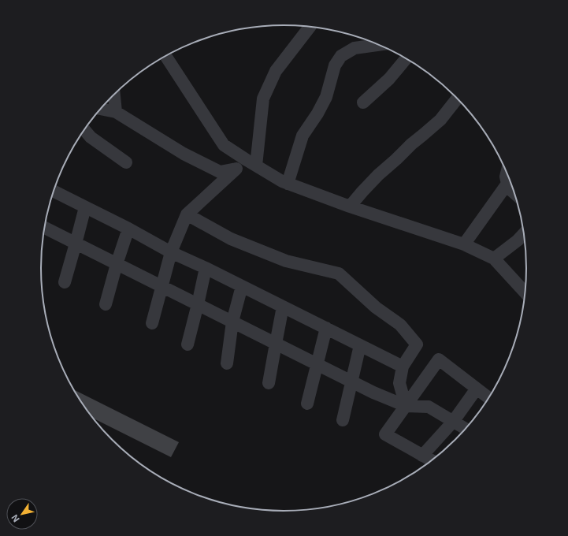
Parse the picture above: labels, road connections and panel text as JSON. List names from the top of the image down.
{
  "north": "bottom left"
}
